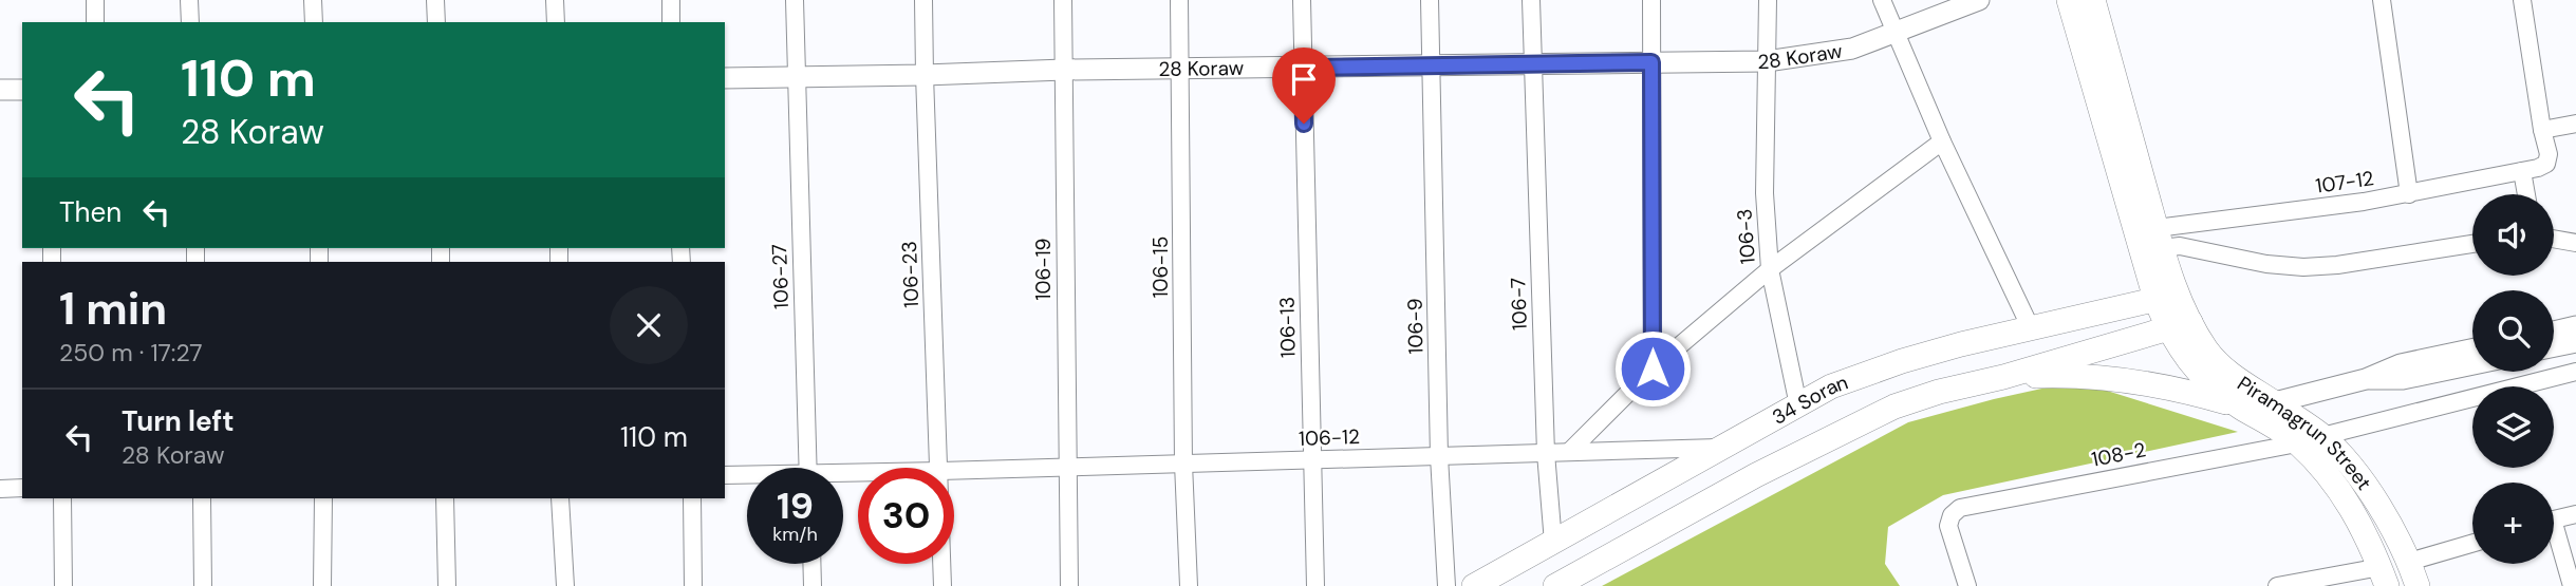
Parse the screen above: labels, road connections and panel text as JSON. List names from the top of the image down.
{
  "streets": {
    "main road": ["34 Soran", "Piramagrun Street"],
    "street": [
      "28 Koraw",
      "107-12",
      "106-3",
      "106-15",
      "106-19",
      "106-23",
      "106-27",
      "106-7",
      "106-9",
      "106-13",
      "106-12",
      "108-2"
    ]
  },
  "crossings": [
    ["28 Koraw", "106-3"],
    ["28 Koraw", "106-15"],
    ["28 Koraw", "106-19"],
    ["28 Koraw", "106-23"],
    ["28 Koraw", "106-27"],
    ["28 Koraw", "106-7"],
    ["28 Koraw", "106-9"],
    ["28 Koraw", "106-13"],
    ["106-3", "34 Soran"],
    ["106-15", "106-12"],
    ["106-19", "106-12"],
    ["106-7", "34 Soran"],
    ["106-7", "106-12"],
    ["106-9", "106-12"],
    ["106-13", "106-12"],
    ["34 Soran", "Piramagrun Street"],
    ["34 Soran", "106-12"],
    ["Piramagrun Street", "108-2"]
  ],
  "page": {
    "turn": ["110 m", "28 Koraw"],
    "then": "Then",
    "map_buttons": "+",
    "heading": ["1 min", "250 m · 17:27"],
    "list": [
      {
        "name": "Turn left",
        "note": "28 Koraw",
        "value": "110 m"
      }
    ],
    "speed": "19 km/h",
    "limit": "30"
  }
}
